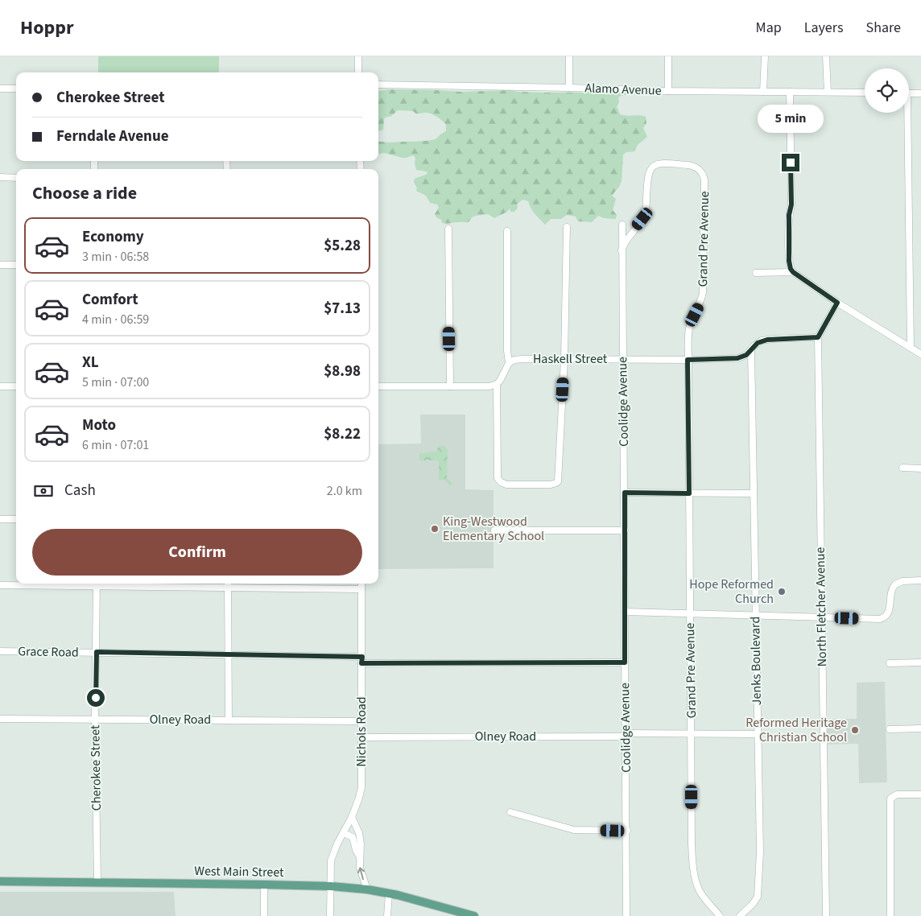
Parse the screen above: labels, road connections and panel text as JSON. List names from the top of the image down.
{
  "streets": {
    "main road": ["West Main Street"],
    "street": [
      "Alamo Avenue",
      "Grand Pre Avenue",
      "Haskell Street",
      "Coolidge Avenue",
      "North Fletcher Avenue",
      "Grace Road",
      "Jenks Boulevard",
      "Olney Road",
      "Nichols Road",
      "Cherokee Street"
    ]
  },
  "crossings": [
    ["Grand Pre Avenue", "Haskell Street"],
    ["Grand Pre Avenue", "Coolidge Avenue"],
    ["Grand Pre Avenue", "Olney Road"],
    ["Haskell Street", "Coolidge Avenue"],
    ["Haskell Street", "North Fletcher Avenue"],
    ["Haskell Street", "Jenks Boulevard"],
    ["Coolidge Avenue", "Grace Road"],
    ["Coolidge Avenue", "Olney Road"],
    ["Grace Road", "Nichols Road"],
    ["Grace Road", "Cherokee Street"],
    ["Jenks Boulevard", "Olney Road"],
    ["Olney Road", "Nichols Road"],
    ["Olney Road", "Cherokee Street"],
    ["Nichols Road", "West Main Street"],
    ["Cherokee Street", "West Main Street"]
  ],
  "places": ["King-Westwood Elementary School", "Hope Reformed Church", "Reformed Heritage Christian School"],
  "page": {
    "header": "Hoppr",
    "nav": ["Map", "Layers", "Share"],
    "banner": ["Cherokee Street", "Ferndale Avenue"],
    "bubble": "5 min",
    "heading": "Choose a ride",
    "list": [
      {
        "name": "Economy",
        "note": "3 min · 06:58",
        "value": "$5.28"
      },
      {
        "name": "Comfort",
        "note": "4 min · 06:59",
        "value": "$7.13"
      },
      {
        "name": "XL",
        "note": "5 min · 07:00",
        "value": "$8.98"
      },
      {
        "name": "Moto",
        "note": "6 min · 07:01",
        "value": "$8.22"
      }
    ],
    "pay": ["Cash", "2.0 km"],
    "buttons": "Confirm"
  }
}
